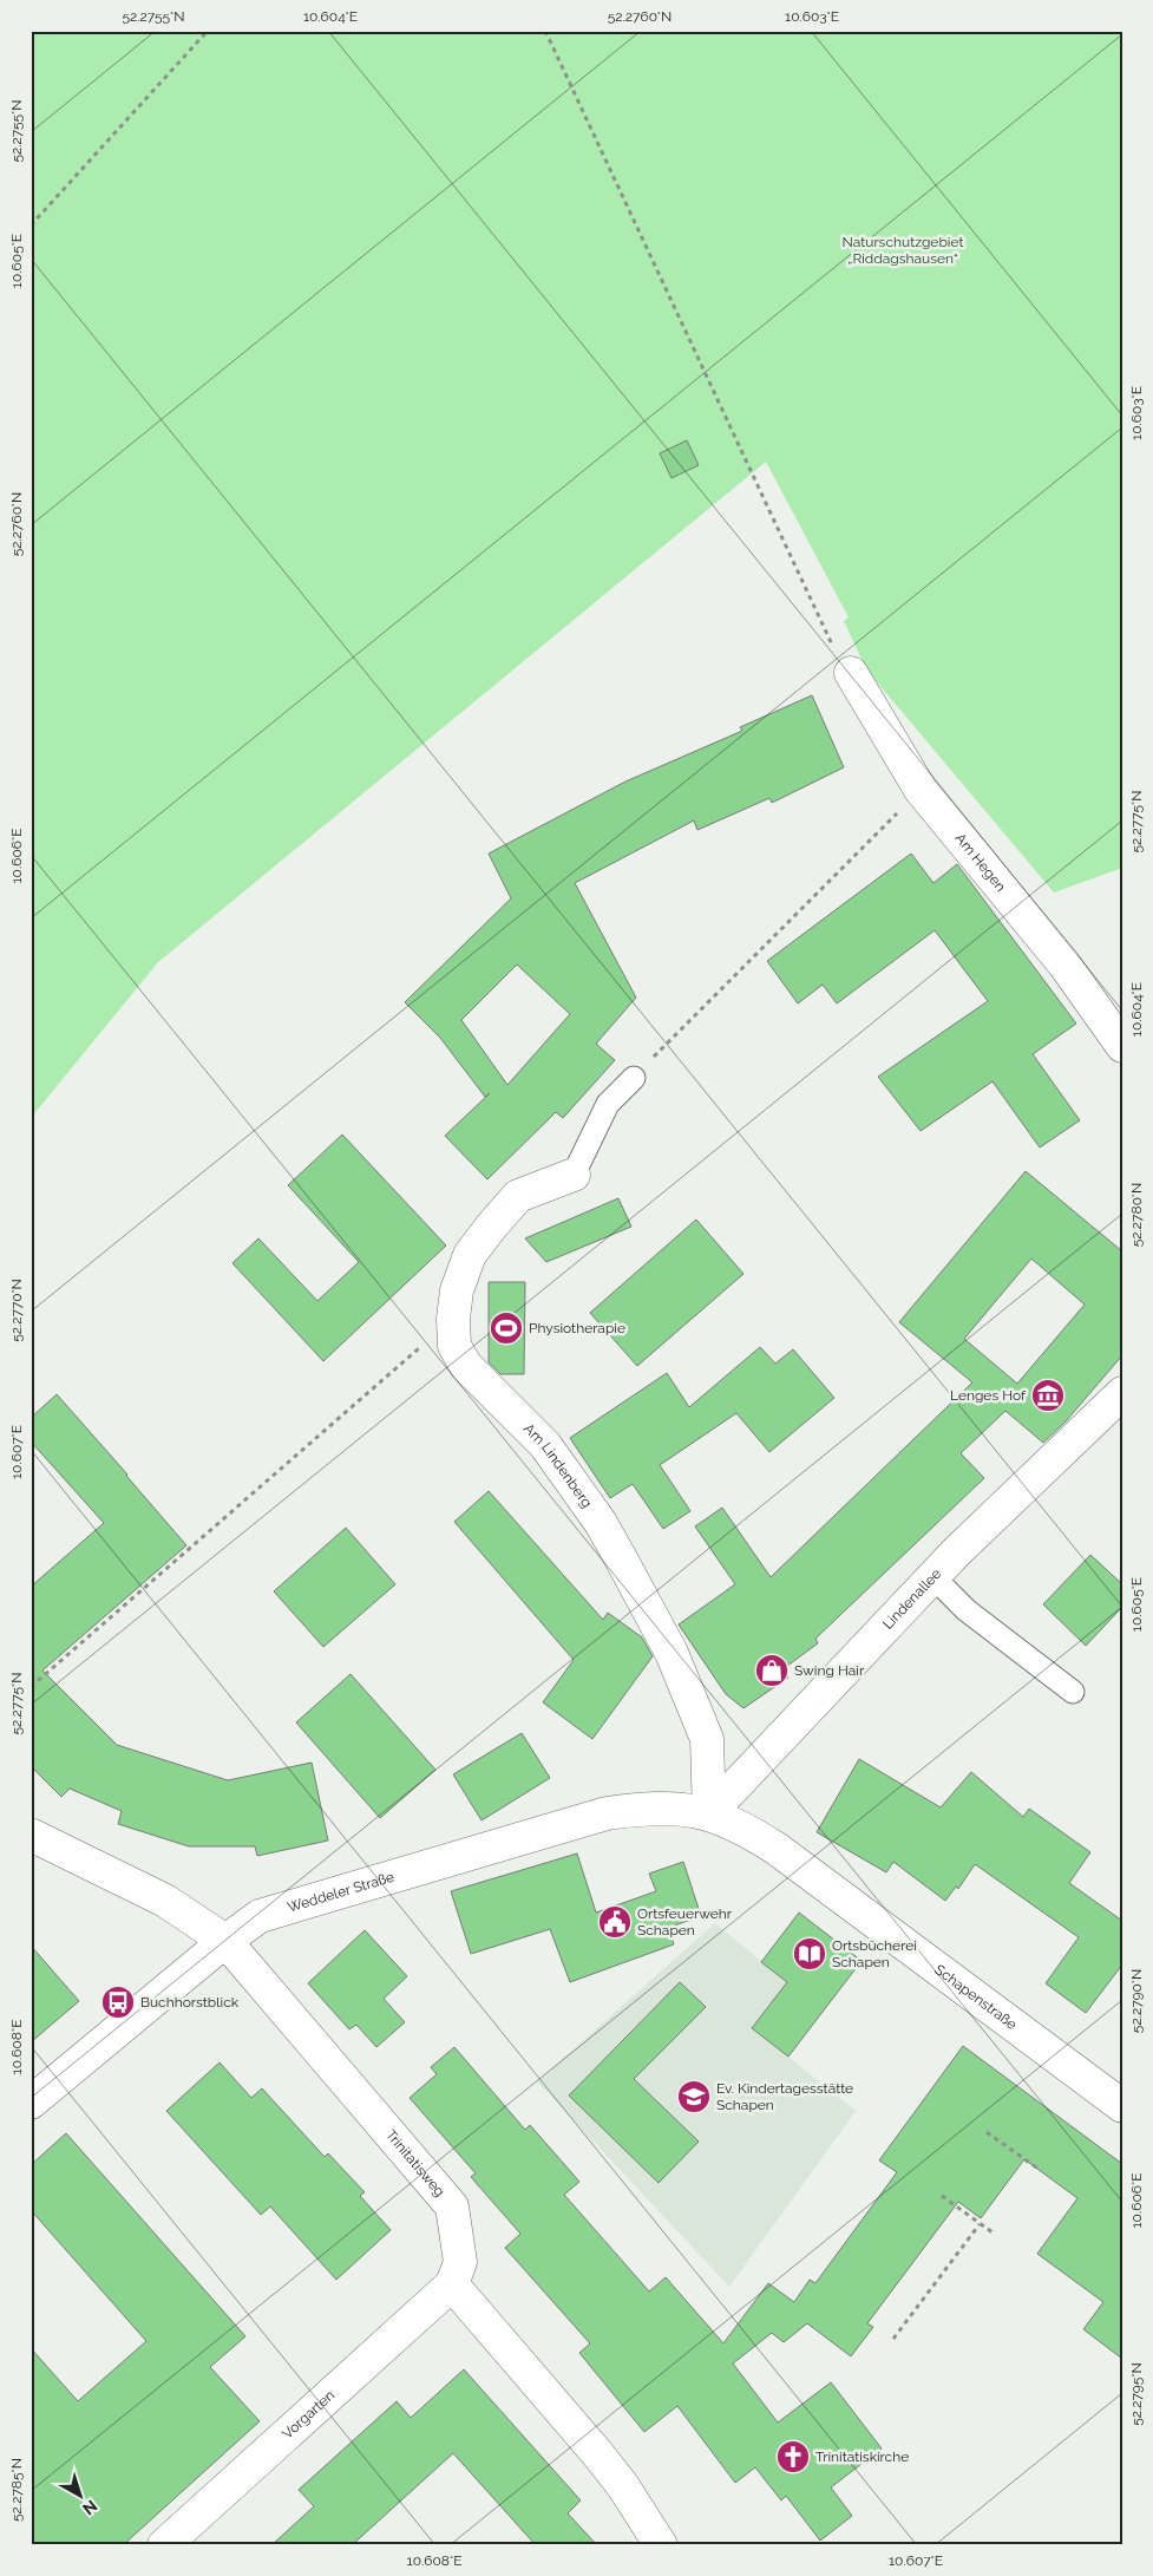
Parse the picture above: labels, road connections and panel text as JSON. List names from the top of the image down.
{
  "streets": {
    "street": [
      "Am Hegen",
      "Am Lindenberg",
      "Lindenallee",
      "Weddeler Straße",
      "Schapenstraße",
      "Trinitatisweg",
      "Vorgarten"
    ]
  },
  "crossings": [
    ["Am Lindenberg", "Lindenallee"],
    ["Am Lindenberg", "Weddeler Straße"],
    ["Am Lindenberg", "Schapenstraße"],
    ["Lindenallee", "Weddeler Straße"],
    ["Lindenallee", "Schapenstraße"],
    ["Weddeler Straße", "Schapenstraße"],
    ["Weddeler Straße", "Trinitatisweg"],
    ["Trinitatisweg", "Vorgarten"]
  ],
  "parks": ["Naturschutzgebiet „Riddagshausen“"],
  "places": {
    "sports": ["Physiotherapie"],
    "museum": ["Lenges Hof"],
    "shop": ["Swing Hair"],
    "public building": ["Ortsfeuerwehr Schapen"],
    "library": ["Ortsbücherei Schapen"],
    "bus stop": ["Buchhorstblick"],
    "school or university": ["Ev. Kindertagesstätte Schapen"],
    "church": ["Trinitatiskirche"]
  },
  "north": "bottom right",
  "coordinates": [
    "52.2755°N",
    "10.604°E",
    "52.2760°N",
    "10.603°E",
    "10.605°E",
    "52.2775°N",
    "10.606°E",
    "52.2780°N",
    "52.2770°N",
    "10.607°E",
    "52.2790°N",
    "10.608°E",
    "52.2795°N",
    "52.2785°N"
  ]
}
